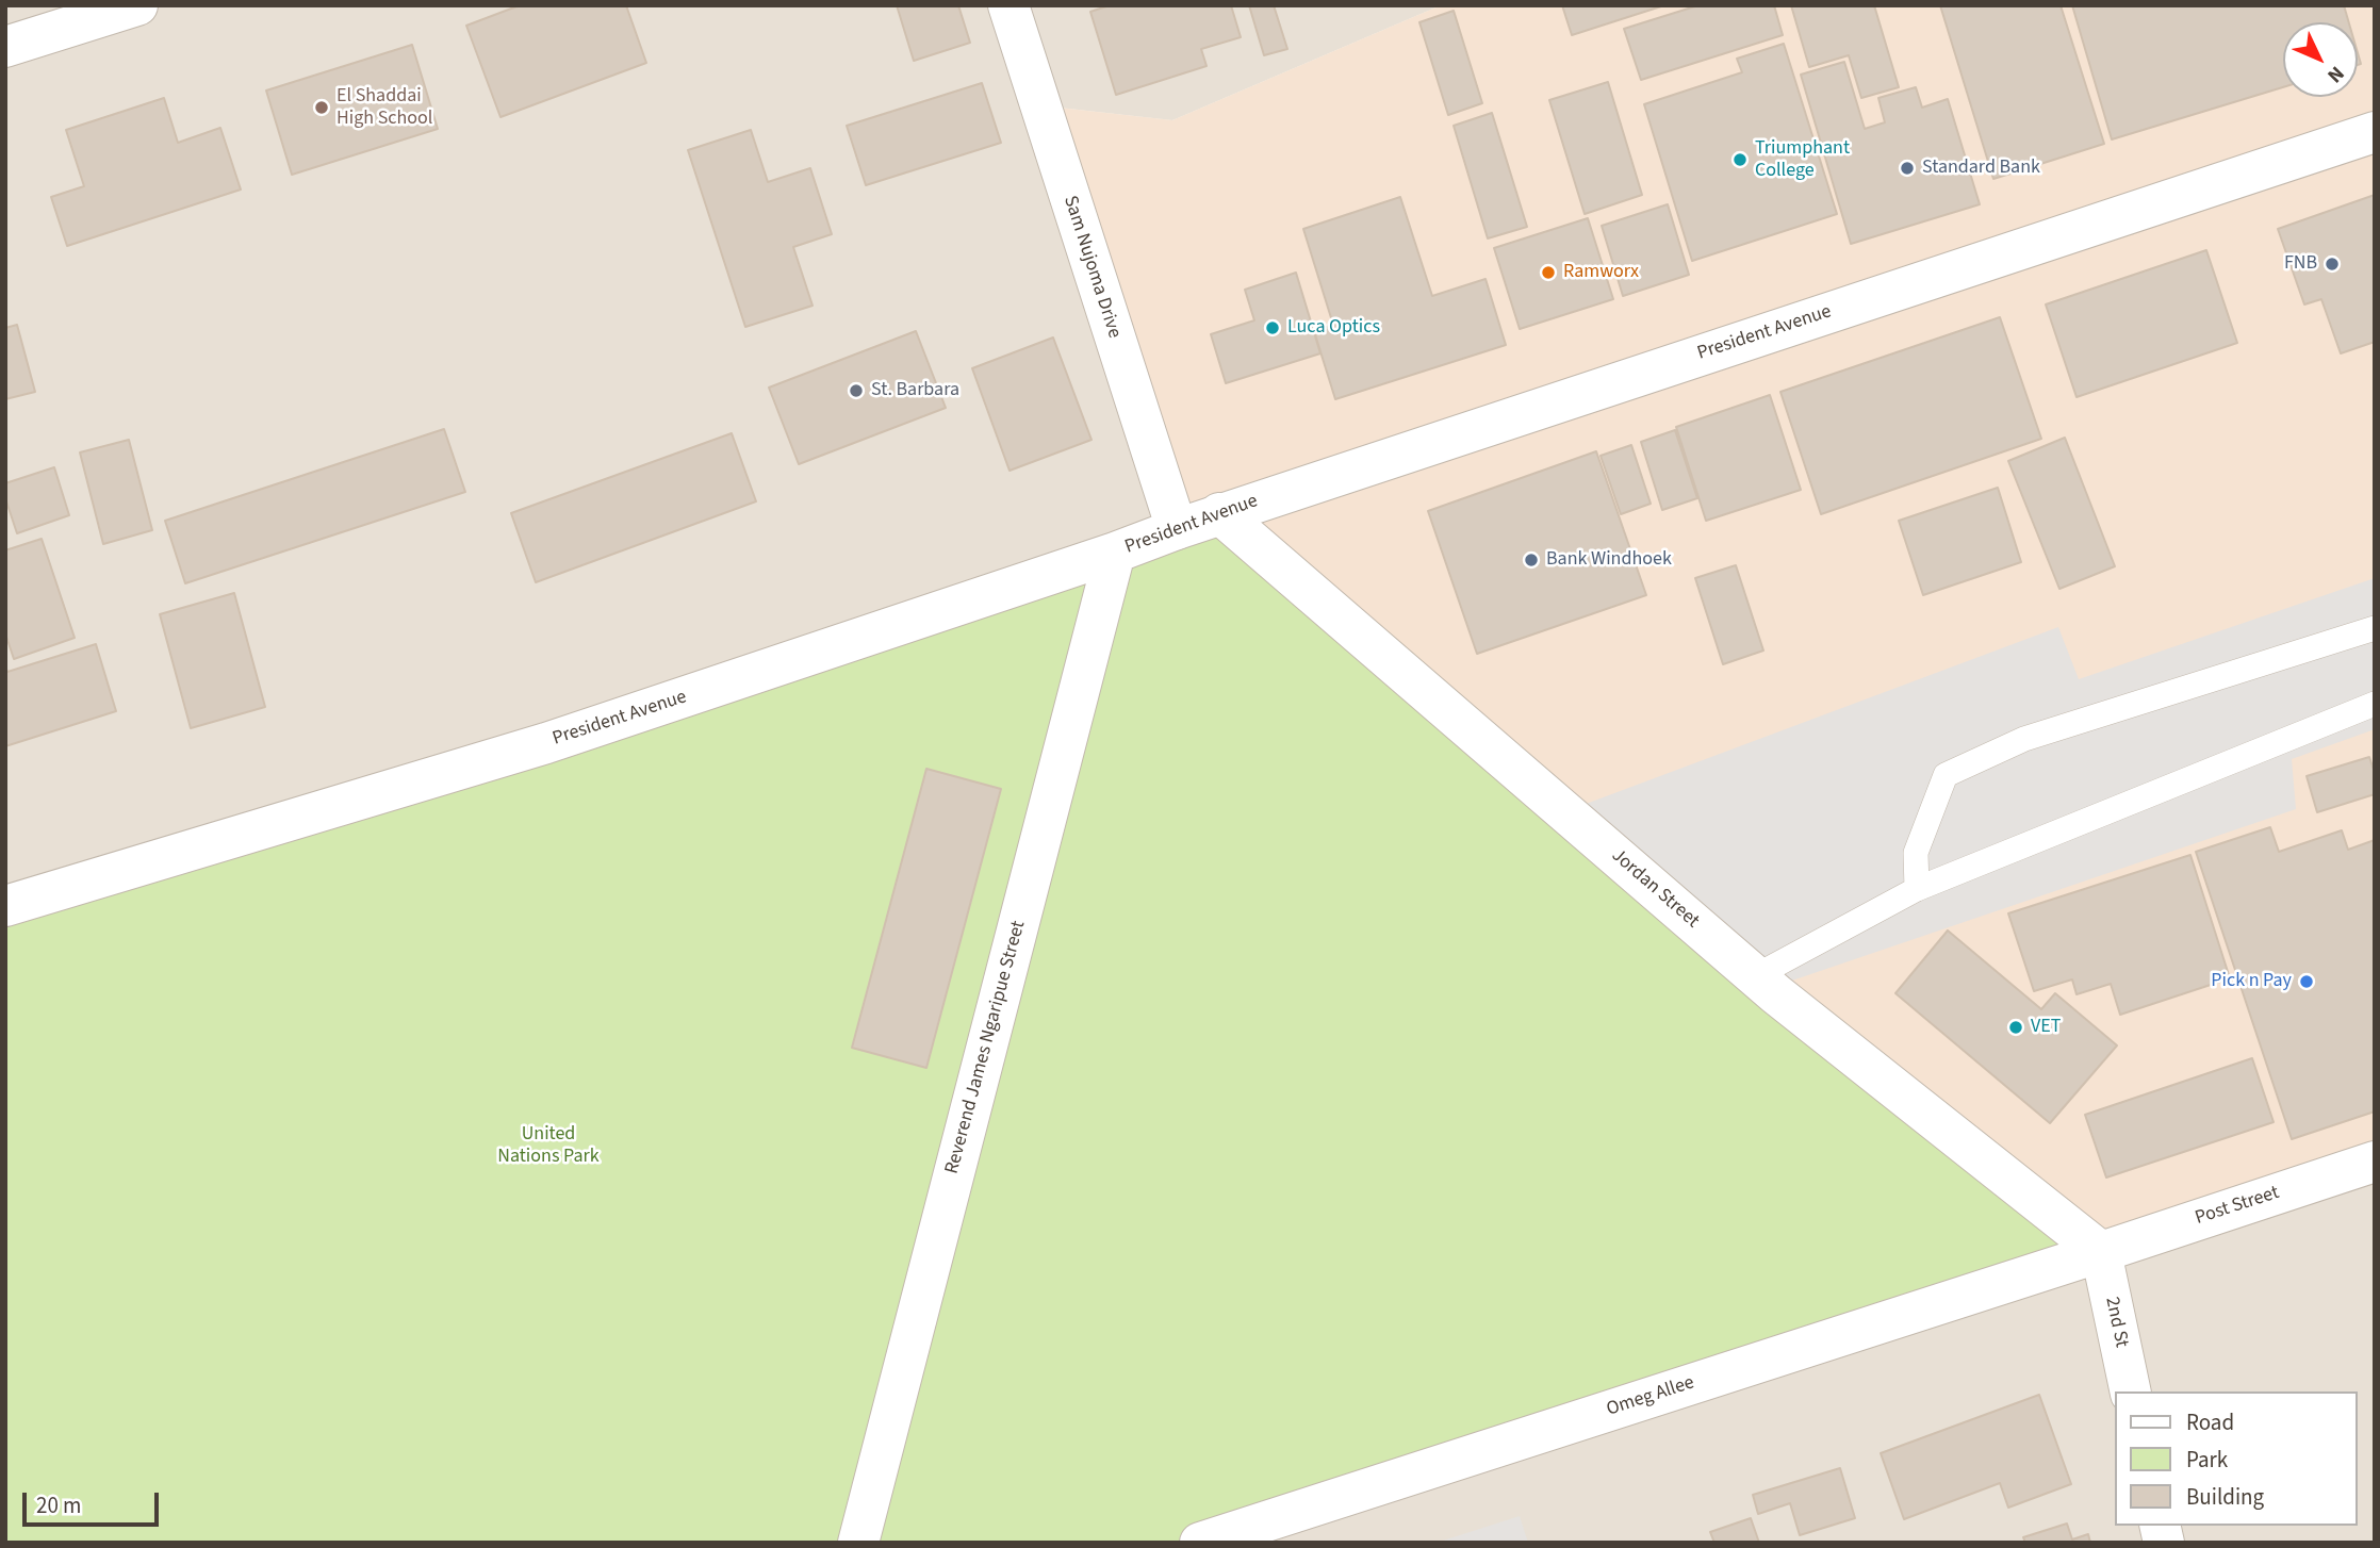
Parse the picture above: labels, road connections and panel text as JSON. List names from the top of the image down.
{
  "streets": {
    "street": [
      "Sam Nujoma Drive",
      "President Avenue",
      "Jordan Street",
      "Reverend James Ngaripue Street",
      "Post Street",
      "2nd St",
      "Omeg Allee"
    ]
  },
  "crossings": [
    ["Sam Nujoma Drive", "President Avenue"],
    ["President Avenue", "Jordan Street"],
    ["President Avenue", "Reverend James Ngaripue Street"],
    ["Jordan Street", "Post Street"],
    ["Jordan Street", "2nd St"],
    ["Jordan Street", "Omeg Allee"],
    ["Post Street", "2nd St"],
    ["Post Street", "Omeg Allee"],
    ["2nd St", "Omeg Allee"]
  ],
  "parks": ["United Nations Park"],
  "places": [
    "El Shaddai High School",
    "Triumphant College",
    "Standard Bank",
    "FNB",
    "Ramworx",
    "Luca Optics",
    "St. Barbara",
    "Bank Windhoek",
    "Pick n Pay",
    "VET"
  ],
  "legend": ["Road", "Park", "Building"],
  "scale_bar": "20 m",
  "north": "bottom right"
}
